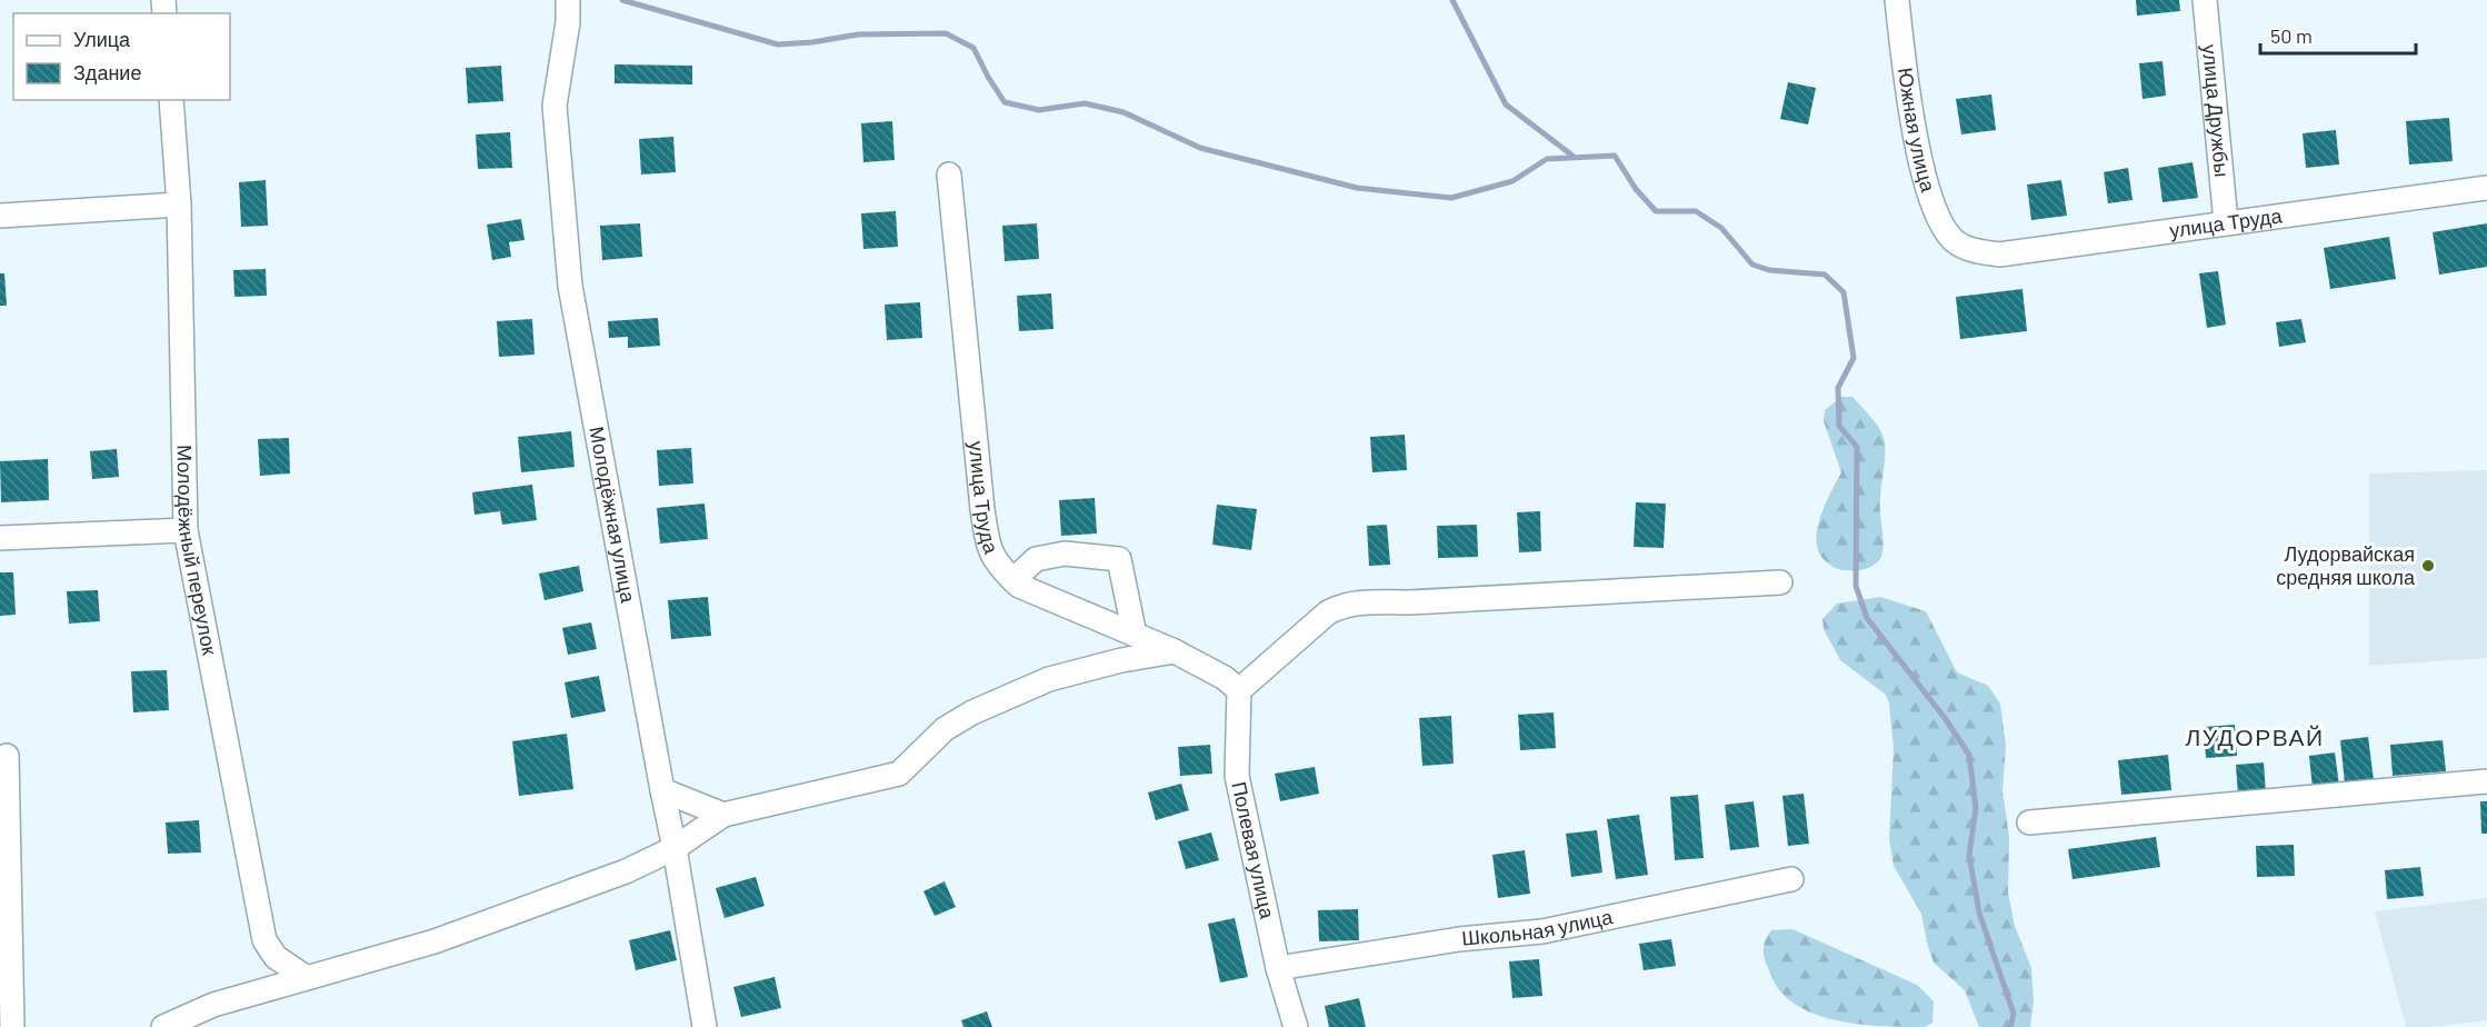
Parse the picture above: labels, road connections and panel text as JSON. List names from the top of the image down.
{
  "streets": {
    "street": [
      "улица Дружбы",
      "Южная улица",
      "улица Труда",
      "Молодёжная улица",
      "Молодёжный переулок",
      "Полевая улица",
      "Школьная улица"
    ]
  },
  "crossings": [
    ["улица Дружбы", "улица Труда"],
    ["Южная улица", "улица Труда"],
    ["улица Труда", "Полевая улица"],
    ["Полевая улица", "Школьная улица"]
  ],
  "districts": ["ЛУДОРВАЙ"],
  "places": ["Лудорвайская средняя школа"],
  "legend": ["Улица", "Здание"],
  "scale_bar": "50 m"
}
